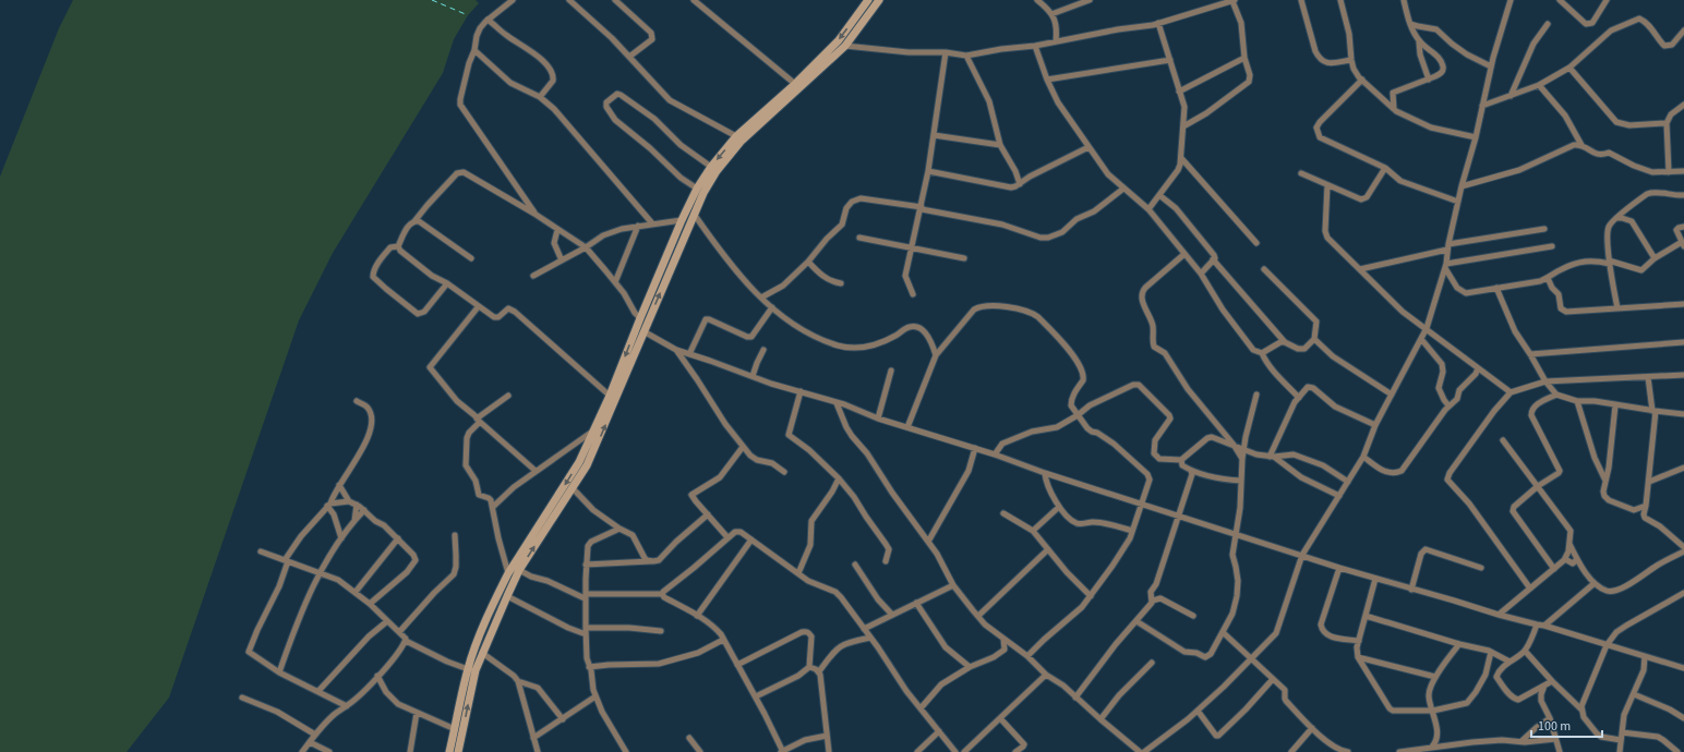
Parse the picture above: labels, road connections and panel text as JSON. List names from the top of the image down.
{
  "scale_bar": "100 m"
}
